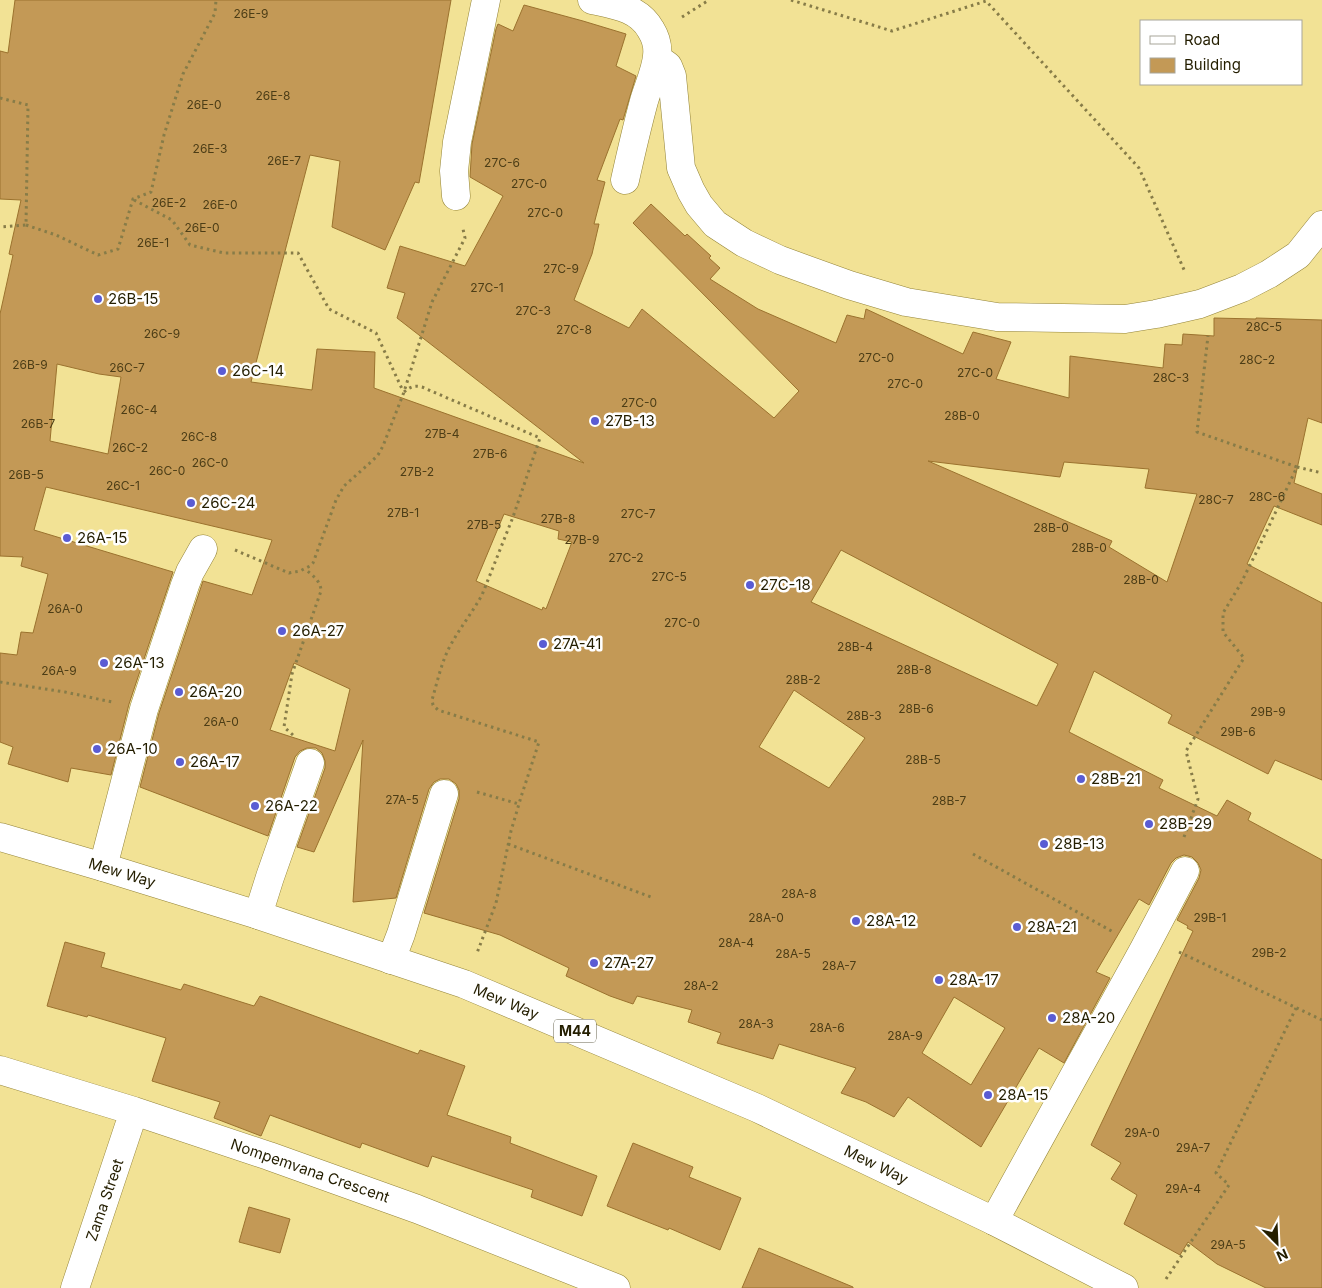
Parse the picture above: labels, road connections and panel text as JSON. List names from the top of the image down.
{
  "streets": {
    "street": [
      "Mew Way",
      "M44",
      "Nompemvana Crescent",
      "Zama Street"
    ]
  },
  "crossings": [
    ["Nompemvana Crescent", "Zama Street"]
  ],
  "places": [
    "26B-15",
    "26C-14",
    "27B-13",
    "26C-24",
    "26A-15",
    "27C-18",
    "26A-27",
    "27A-41",
    "26A-13",
    "26A-20",
    "26A-10",
    "26A-17",
    "28B-21",
    "26A-22",
    "28B-29",
    "28B-13",
    "28A-12",
    "28A-21",
    "27A-27",
    "28A-17",
    "28A-20",
    "28A-15"
  ],
  "house_numbers": [
    "26E-9",
    "26E-8",
    "26E-0",
    "26E-3",
    "26E-7",
    "27C-6",
    "27C-0",
    "26E-2",
    "26E-0",
    "27C-0",
    "26E-0",
    "26E-1",
    "27C-9",
    "27C-1",
    "27C-3",
    "28C-5",
    "27C-8",
    "26C-9",
    "27C-0",
    "28C-2",
    "26B-9",
    "26C-7",
    "27C-0",
    "28C-3",
    "27C-0",
    "27C-0",
    "26C-4",
    "28B-0",
    "26B-7",
    "27B-4",
    "26C-8",
    "26C-2",
    "27B-6",
    "26C-0",
    "26C-0",
    "27B-2",
    "26B-5",
    "26C-1",
    "28C-6",
    "28C-7",
    "27B-1",
    "27C-7",
    "27B-8",
    "27B-5",
    "28B-0",
    "27B-9",
    "28B-0",
    "27C-2",
    "27C-5",
    "28B-0",
    "26A-0",
    "27C-0",
    "28B-4",
    "28B-8",
    "26A-9",
    "28B-2",
    "28B-6",
    "29B-9",
    "28B-3",
    "26A-0",
    "29B-6",
    "28B-5",
    "27A-5",
    "28B-7",
    "28A-8",
    "28A-0",
    "29B-1",
    "28A-4",
    "29B-2",
    "28A-5",
    "28A-7",
    "28A-2",
    "28A-3",
    "28A-6",
    "28A-9",
    "29A-0",
    "29A-7",
    "29A-4",
    "29A-5"
  ],
  "legend": ["Road", "Building"],
  "north": "bottom right"
}
